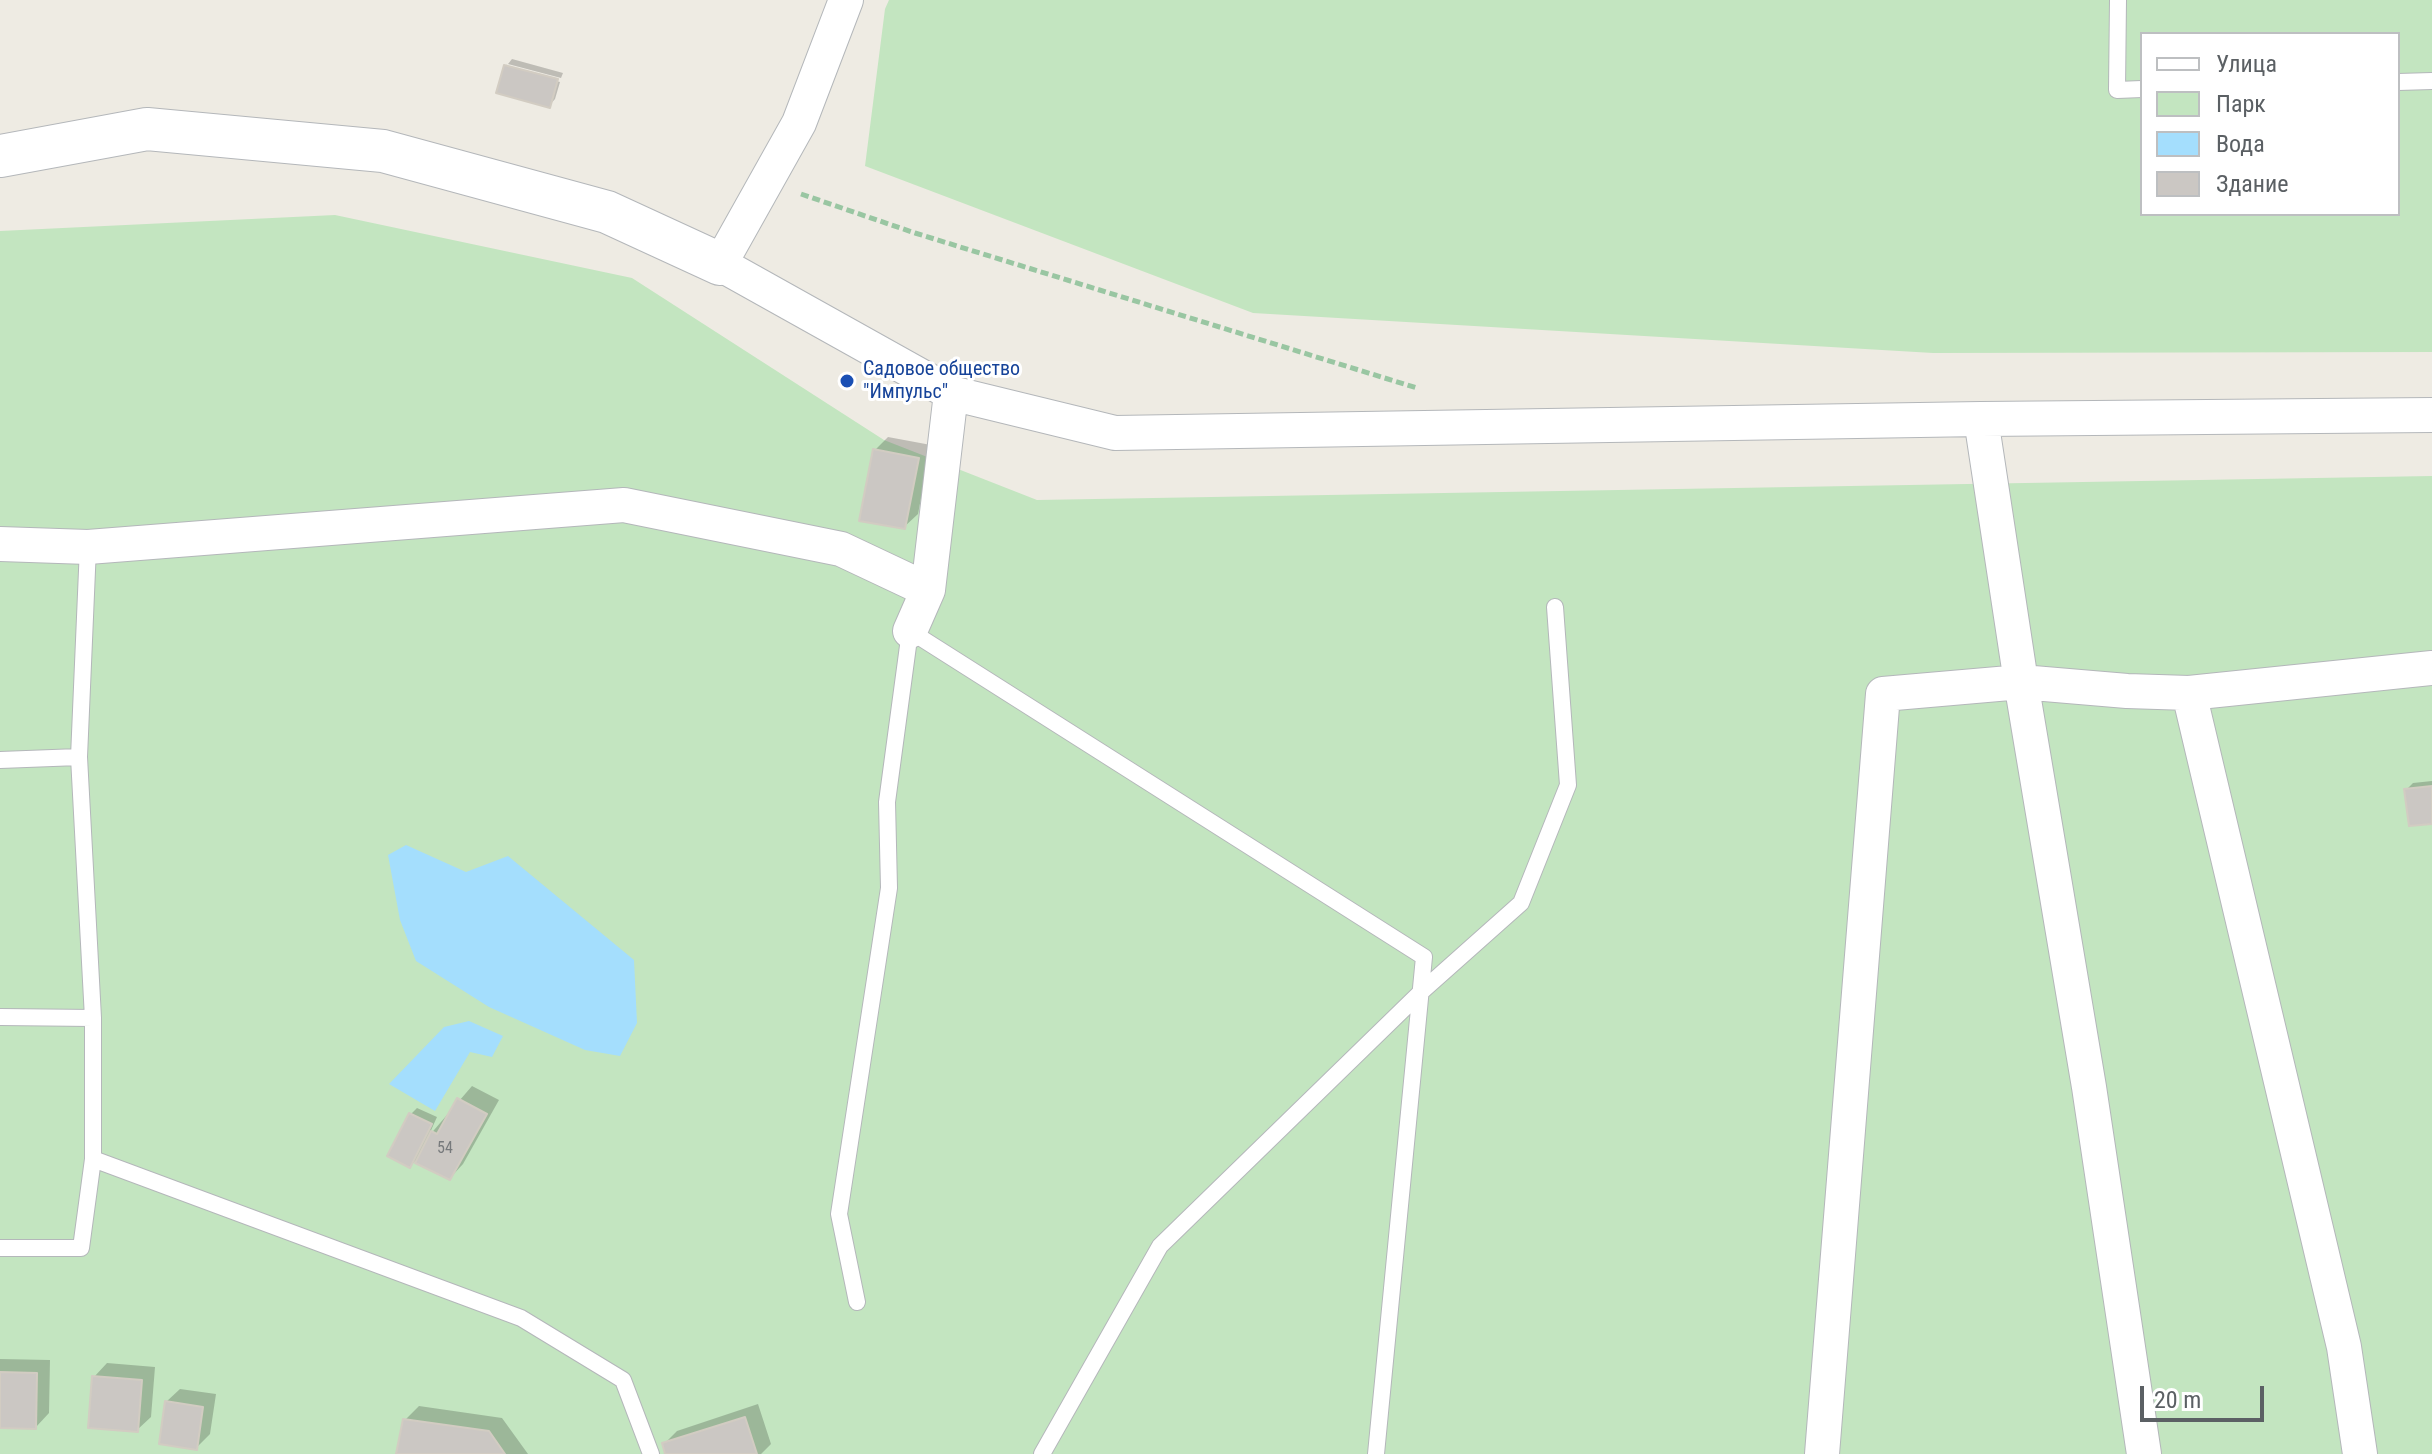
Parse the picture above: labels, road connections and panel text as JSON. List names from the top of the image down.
{
  "places": ["Садовое общество \"Импульс\""],
  "house_numbers": ["54"],
  "legend": [
    "Улица",
    "Парк",
    "Вода",
    "Здание"
  ],
  "scale_bar": "20 m"
}
